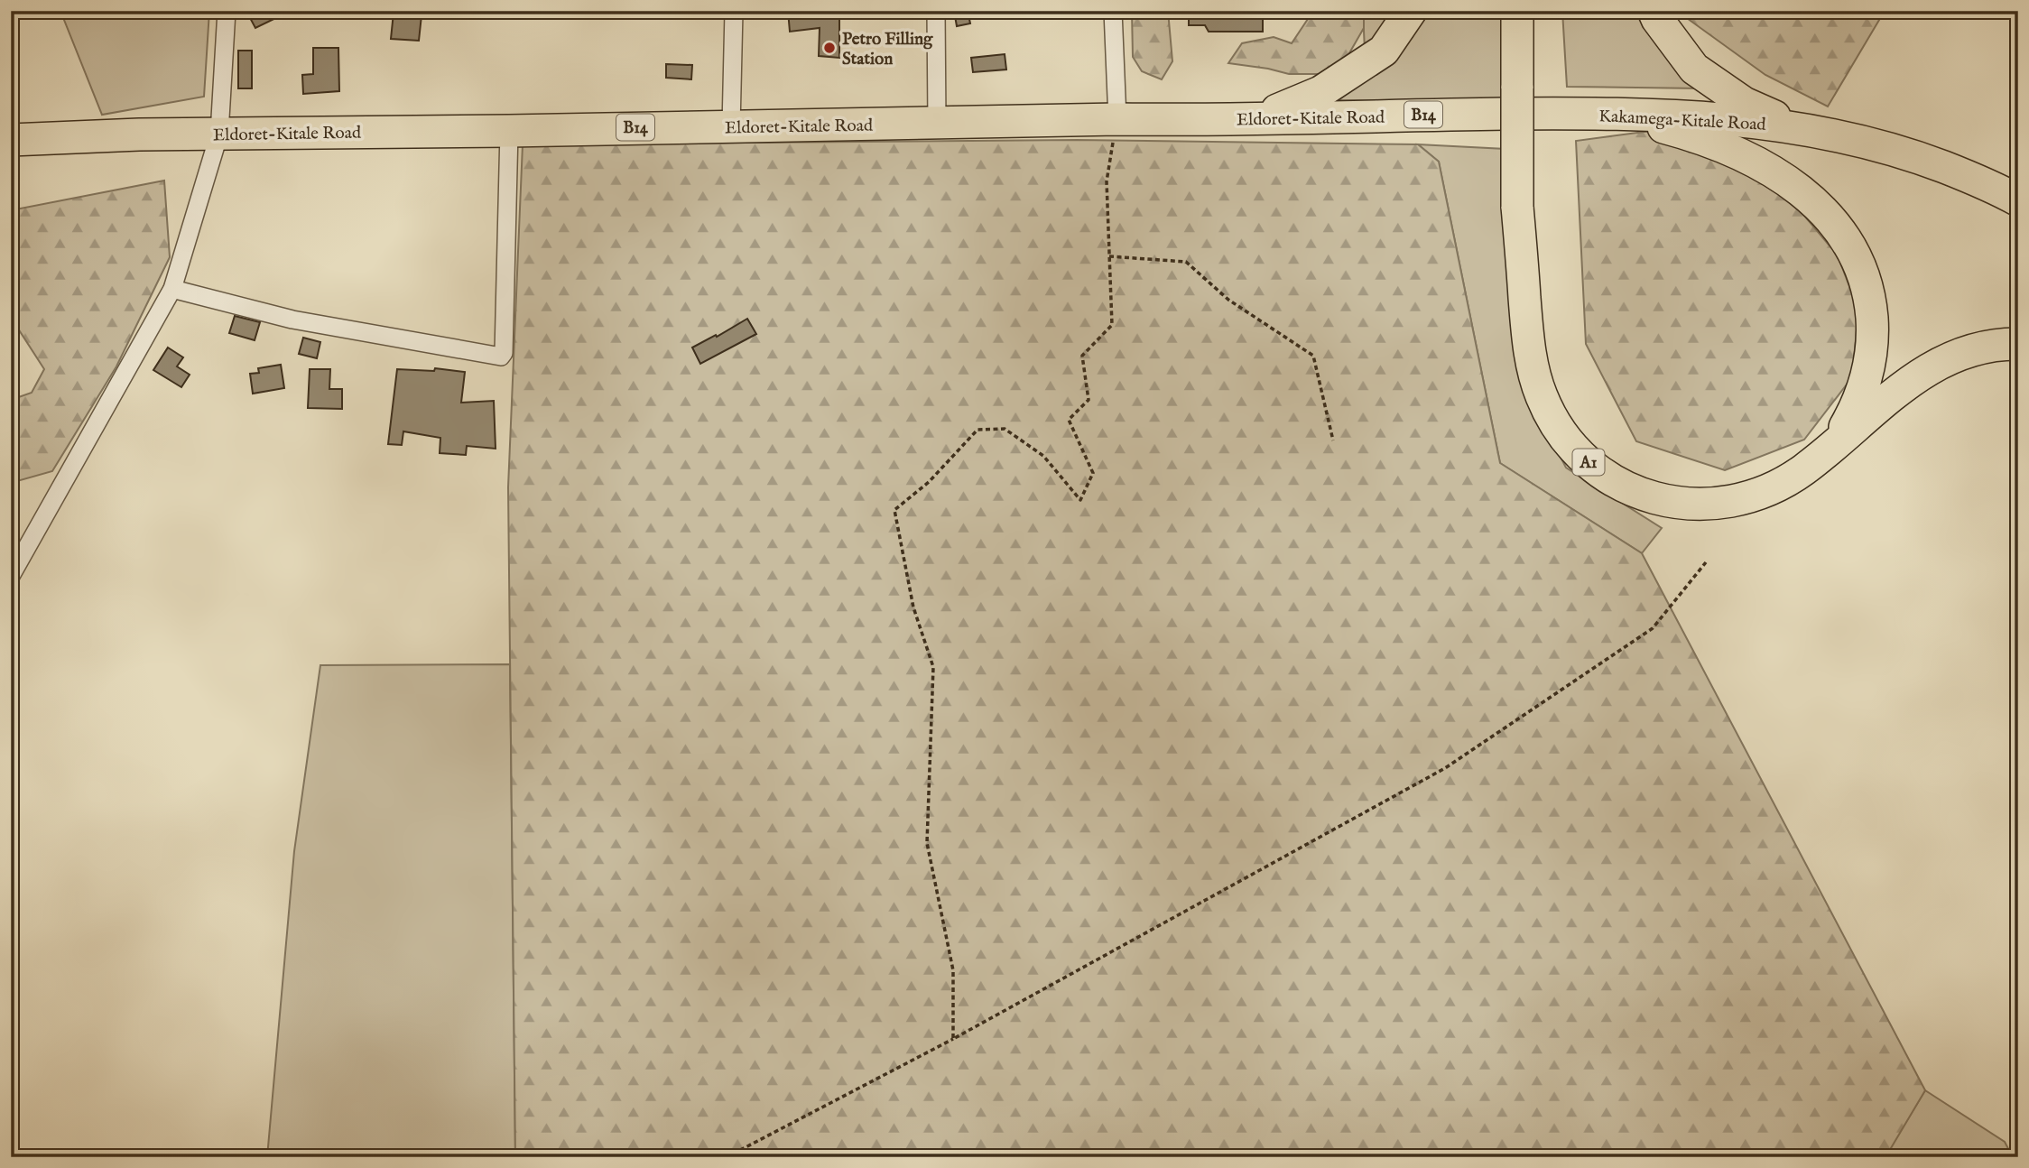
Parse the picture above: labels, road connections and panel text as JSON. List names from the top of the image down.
{
  "streets": {
    "highway": [
      "B14",
      "Eldoret-Kitale Road",
      "Kakamega-Kitale Road",
      "A1"
    ]
  },
  "crossings": [
    ["Eldoret-Kitale Road", "Kakamega-Kitale Road"]
  ],
  "places": ["Petro Filling Station"]
}
